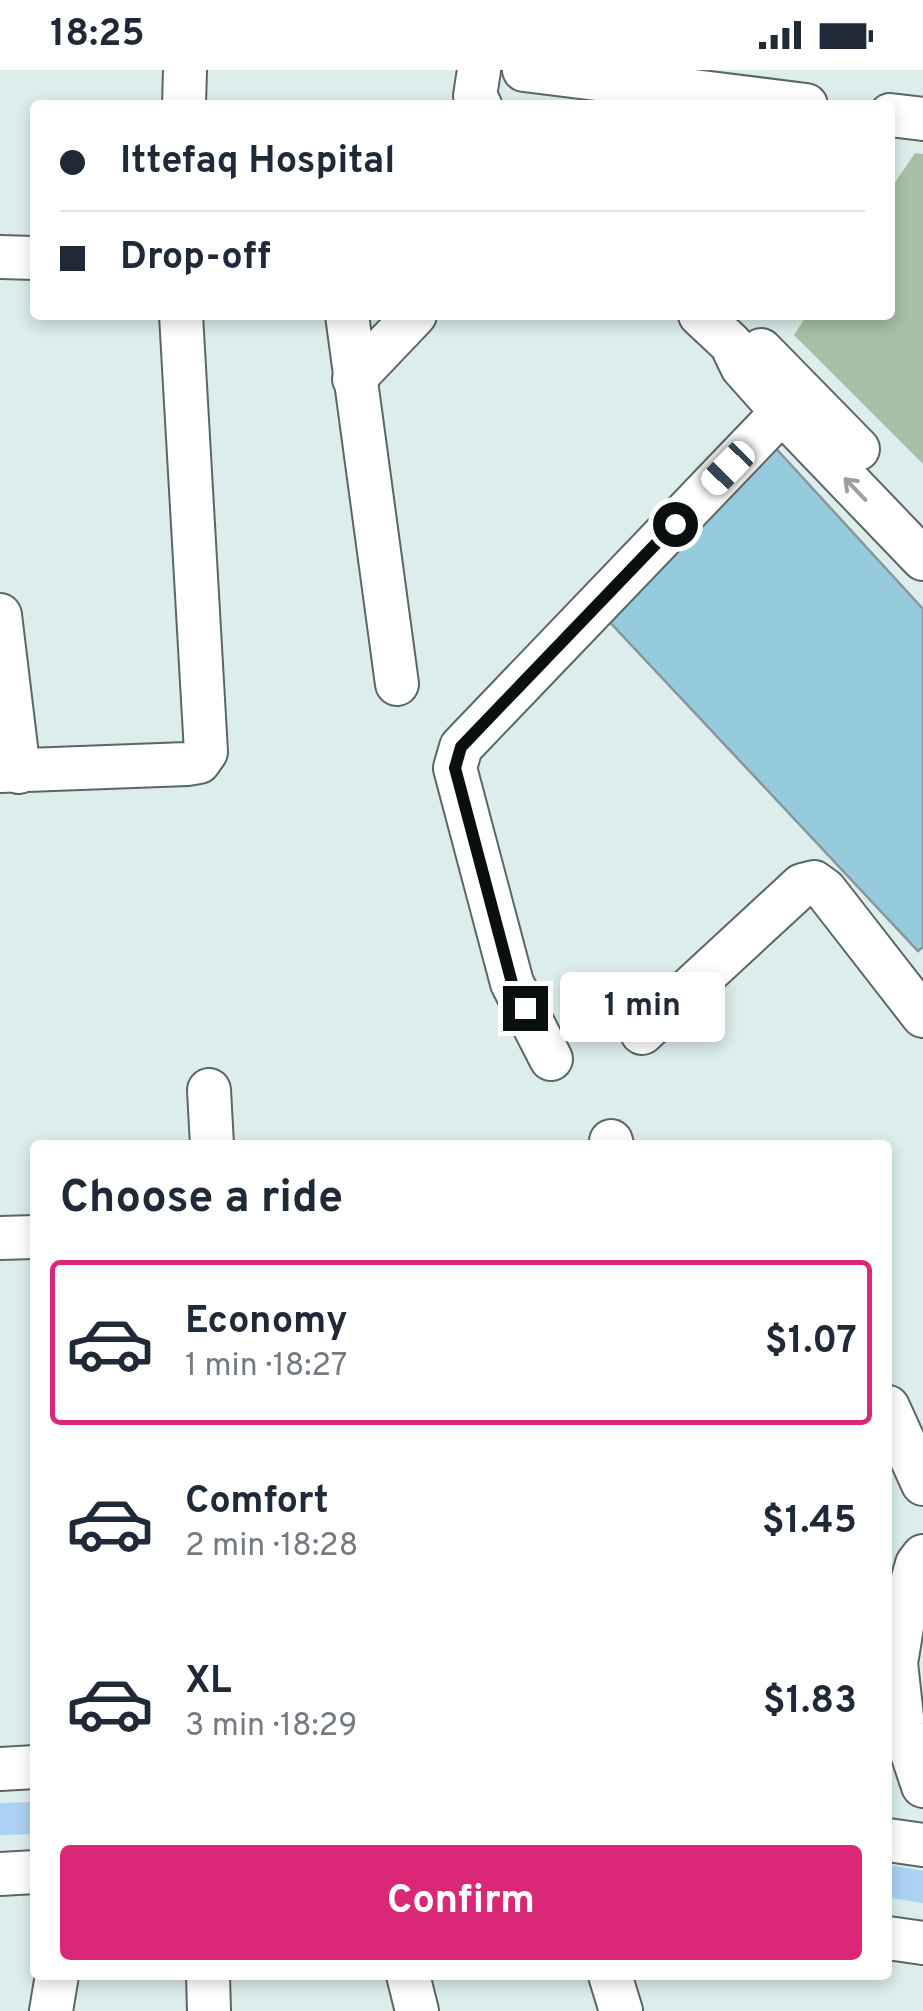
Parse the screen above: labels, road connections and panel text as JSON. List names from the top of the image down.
{
  "page": {
    "status": "18:25",
    "banner": ["Ittefaq Hospital", "Drop-off"],
    "bubble": "1 min",
    "heading": "Choose a ride",
    "list": [
      {
        "name": "Economy",
        "note": "1 min · 18:27",
        "value": "$1.07"
      },
      {
        "name": "Comfort",
        "note": "2 min · 18:28",
        "value": "$1.45"
      },
      {
        "name": "XL",
        "note": "3 min · 18:29",
        "value": "$1.83"
      }
    ],
    "buttons": "Confirm"
  }
}
